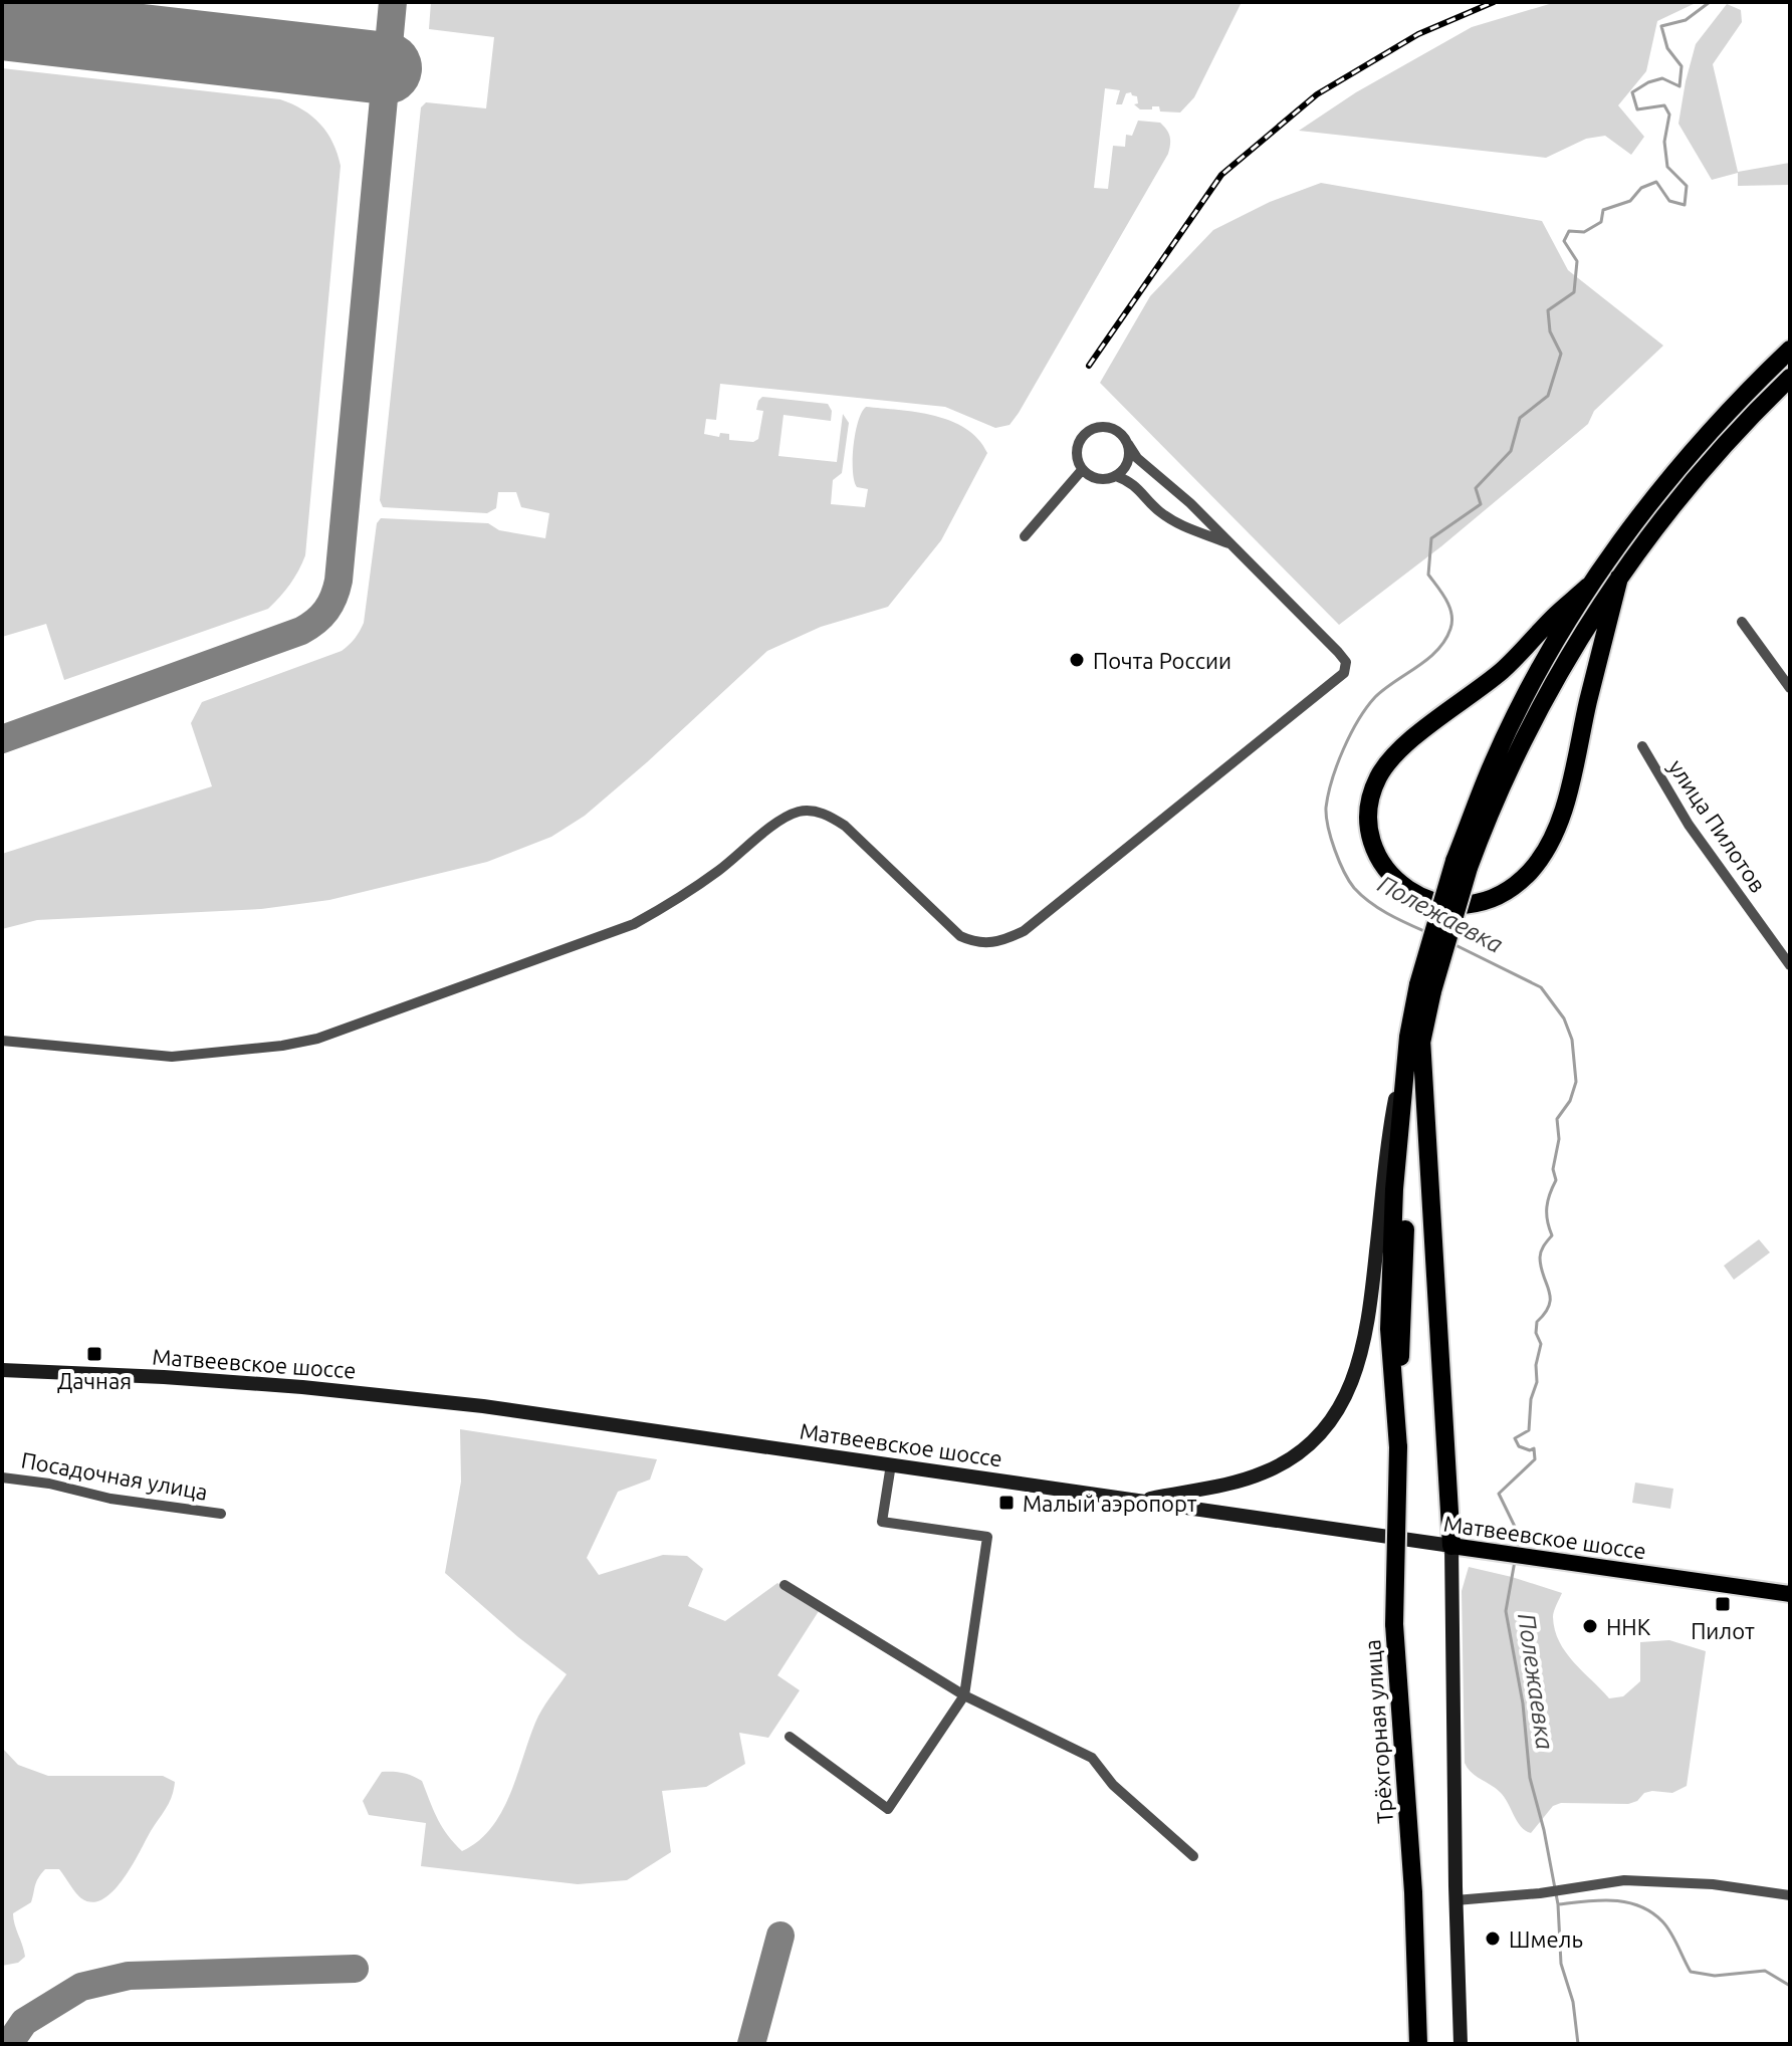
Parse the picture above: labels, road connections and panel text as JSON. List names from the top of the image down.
{
  "streets": {
    "highway": ["Трёхгорная улица"],
    "main road": ["Матвеевское шоссе"],
    "street": ["улица Пилотов", "Посадочная улица"]
  },
  "water": ["Полежаевка"],
  "places": {
    "other": ["Почта России", "ННК", "Шмель"],
    "transit": ["Дачная", "Малый аэропорт", "Пилот"]
  }
}
